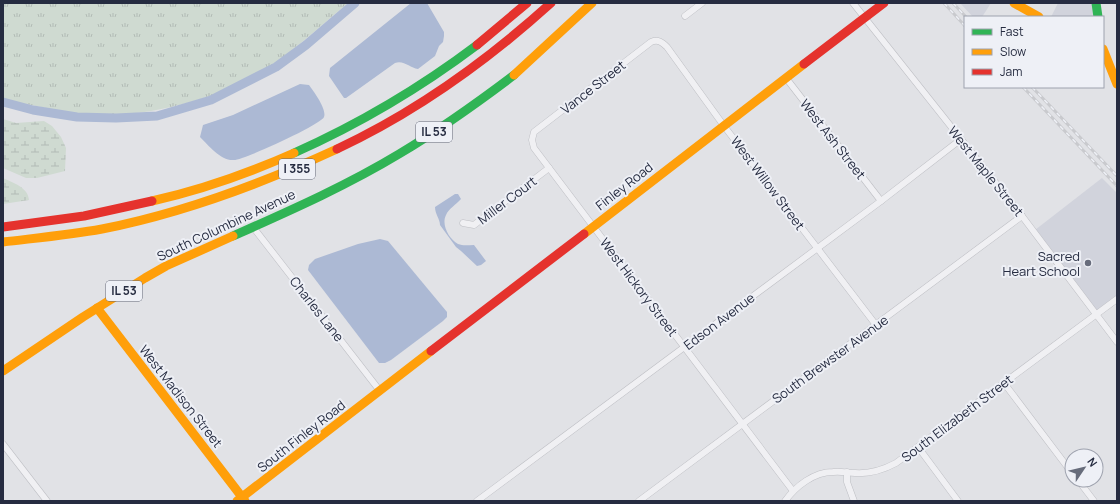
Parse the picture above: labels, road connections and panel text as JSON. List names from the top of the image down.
{
  "streets": {
    "main road": [
      "IL 53",
      "I 355",
      "Finley Road",
      "South Columbine Avenue",
      "West Madison Street",
      "South Finley Road"
    ],
    "street": [
      "Vance Street",
      "West Ash Street",
      "West Maple Street",
      "West Willow Street",
      "Miller Court",
      "West Hickory Street",
      "Charles Lane",
      "Edson Avenue",
      "South Brewster Avenue",
      "South Elizabeth Street"
    ]
  },
  "crossings": [
    ["Vance Street", "West Willow Street"],
    ["Vance Street", "West Hickory Street"],
    ["West Ash Street", "Finley Road"],
    ["West Ash Street", "Edson Avenue"],
    ["West Maple Street", "Finley Road"],
    ["West Maple Street", "Edson Avenue"],
    ["West Maple Street", "South Brewster Avenue"],
    ["West Maple Street", "South Elizabeth Street"],
    ["West Willow Street", "Finley Road"],
    ["West Willow Street", "Edson Avenue"],
    ["West Willow Street", "South Brewster Avenue"],
    ["Finley Road", "West Hickory Street"],
    ["Finley Road", "Charles Lane"],
    ["Finley Road", "South Finley Road"],
    ["Miller Court", "West Hickory Street"],
    ["South Columbine Avenue", "Charles Lane"],
    ["South Columbine Avenue", "West Madison Street"],
    ["West Hickory Street", "Edson Avenue"],
    ["West Hickory Street", "South Brewster Avenue"],
    ["West Hickory Street", "South Elizabeth Street"],
    ["Charles Lane", "South Finley Road"],
    ["West Madison Street", "South Finley Road"]
  ],
  "places": ["Sacred Heart School"],
  "legend": ["Fast", "Slow", "Jam"],
  "north": "top right"
}
